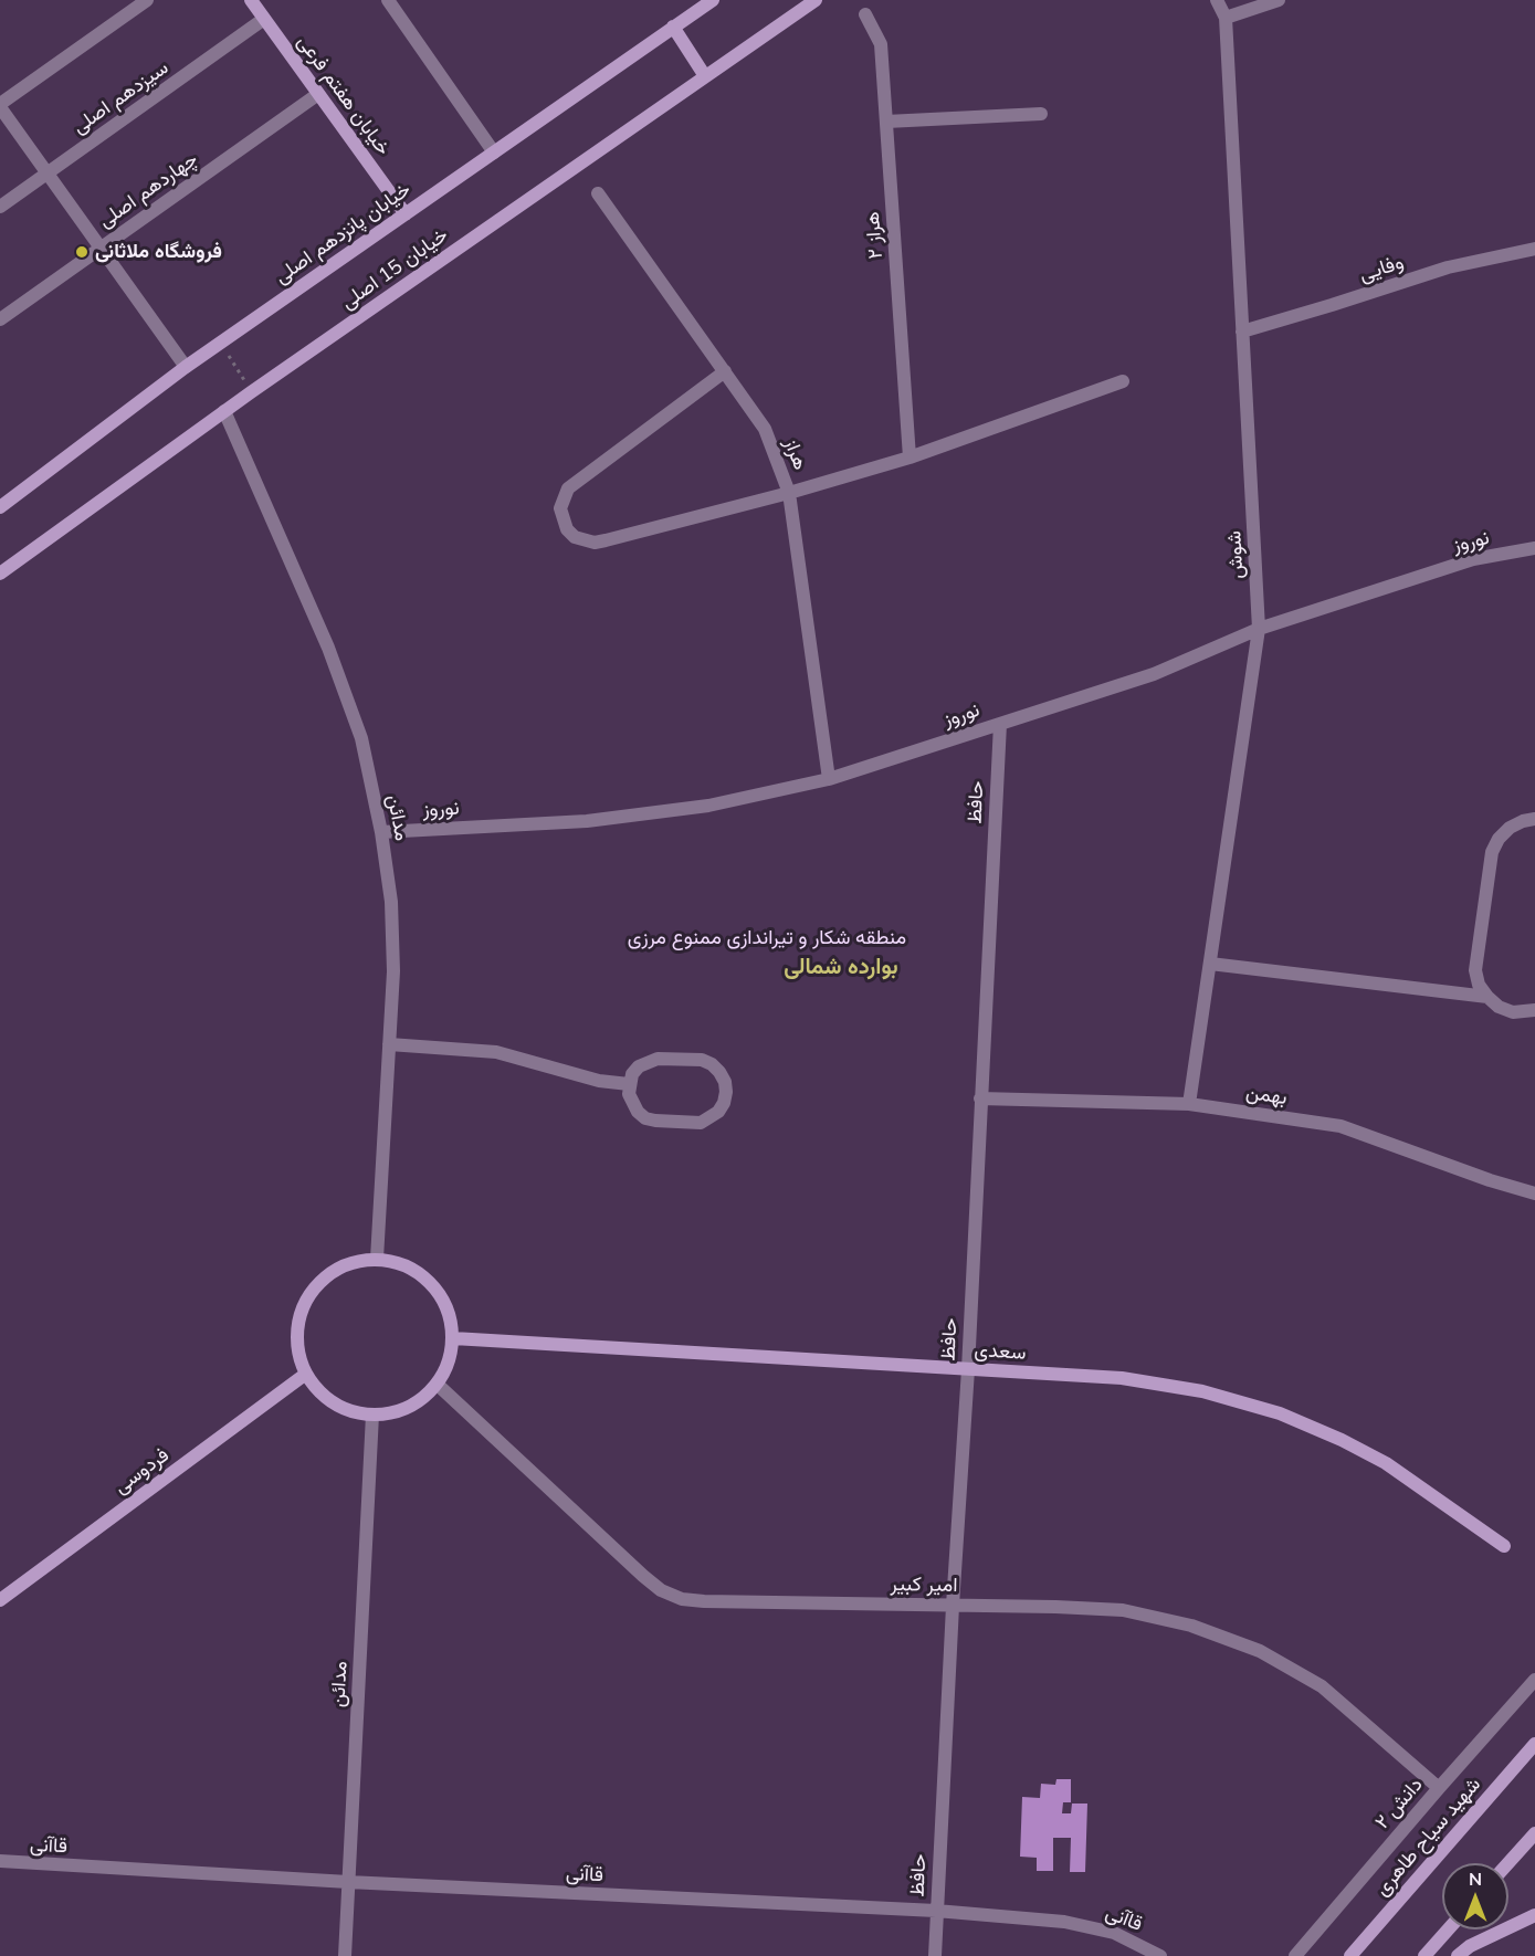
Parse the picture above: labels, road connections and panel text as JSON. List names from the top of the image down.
{
  "streets": {
    "main road": [
      "خیابان هفتم فرعی",
      "خیابان پانزدهم اصلی",
      "خیابان 15 اصلی",
      "سعدی",
      "فردوسی",
      "شهید سیاح طاهری"
    ],
    "street": [
      "سیزدهم اصلی",
      "چهاردهم اصلی",
      "هراز ۲",
      "وفایی",
      "هراز",
      "نوروز",
      "شوش",
      "حافظ",
      "مدائن",
      "بهمن",
      "امیر کبیر",
      "دانش ۲",
      "قاآنی"
    ]
  },
  "crossings": [
    ["خیابان هفتم فرعی", "سیزدهم اصلی"],
    ["خیابان هفتم فرعی", "چهاردهم اصلی"],
    ["خیابان هفتم فرعی", "خیابان پانزدهم اصلی"],
    ["خیابان 15 اصلی", "مدائن"],
    ["وفایی", "شوش"],
    ["هراز", "نوروز"],
    ["نوروز", "شوش"],
    ["نوروز", "حافظ"],
    ["نوروز", "مدائن"],
    ["شوش", "بهمن"],
    ["حافظ", "بهمن"],
    ["حافظ", "سعدی"],
    ["حافظ", "امیر کبیر"],
    ["حافظ", "قاآنی"],
    ["مدائن", "سعدی"],
    ["مدائن", "فردوسی"],
    ["مدائن", "امیر کبیر"],
    ["مدائن", "قاآنی"],
    ["سعدی", "فردوسی"],
    ["سعدی", "امیر کبیر"],
    ["فردوسی", "امیر کبیر"],
    ["امیر کبیر", "دانش ۲"]
  ],
  "districts": ["بوارده شمالی"],
  "parks": ["منطقه شکار و تیراندازی ممنوع مرزی"],
  "places": ["فروشگاه ملاثانی"],
  "north": "top"
}
